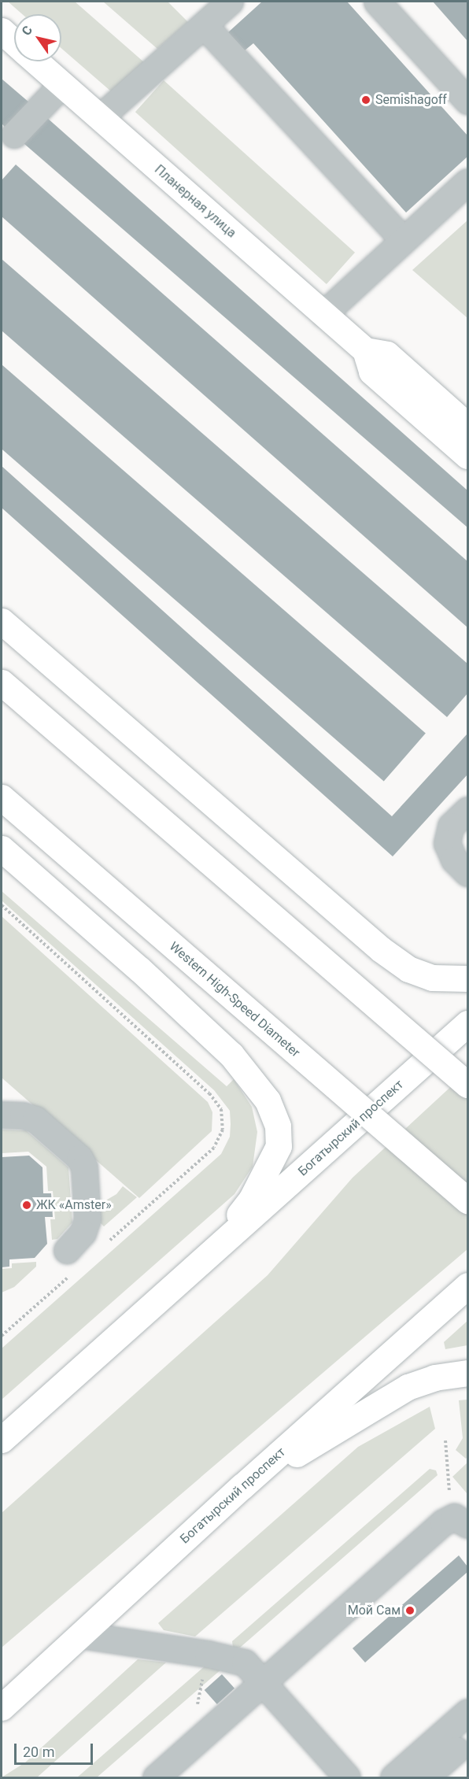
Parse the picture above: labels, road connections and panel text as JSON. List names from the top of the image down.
{
  "streets": {
    "main road": ["Планерная улица", "Western High-Speed Diameter", "Богатырский проспект"]
  },
  "places": ["Semishagoff", "ЖК «Amster»", "Мой Сам"],
  "scale_bar": "20 m",
  "north": "top left"
}
